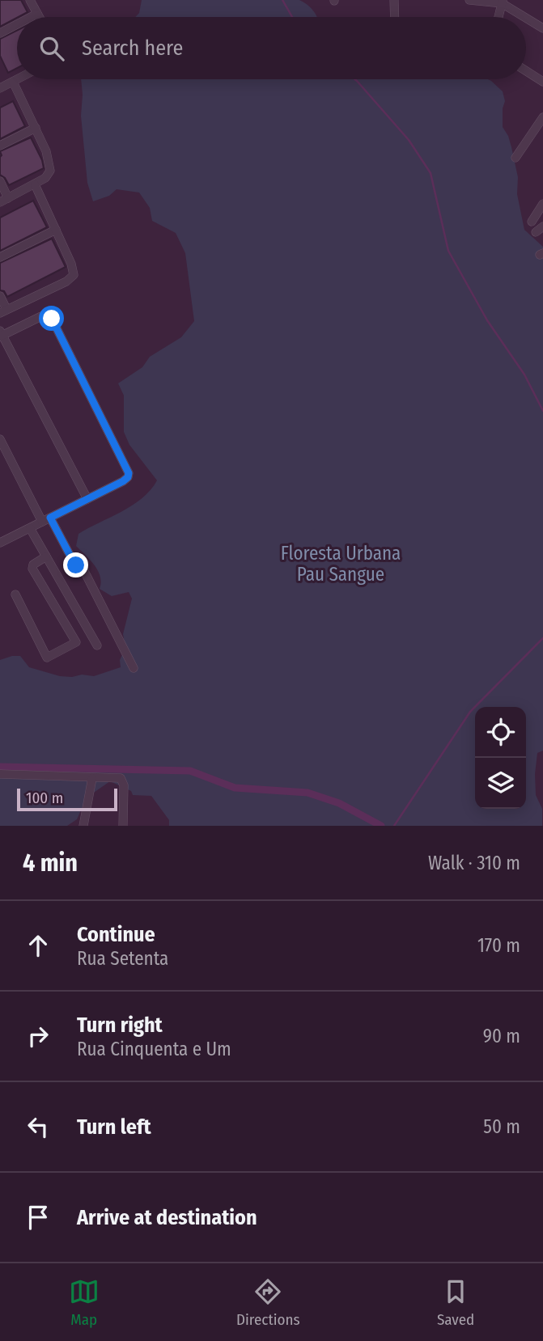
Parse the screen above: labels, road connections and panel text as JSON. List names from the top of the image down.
{
  "parks": ["Floresta Urbana Pau Sangue"],
  "scale_bar": "100 m",
  "page": {
    "search": "Search here",
    "scale": "100 m",
    "heading": ["4 min", "Walk · 310 m"],
    "list": [
      ["Continue", "Rua Setenta", "170 m"],
      ["Turn right", "Rua Cinquenta e Um", "90 m"],
      ["Turn left", "50 m"],
      "Arrive at destination"
    ],
    "nav": ["Map", "Directions", "Saved"]
  }
}
